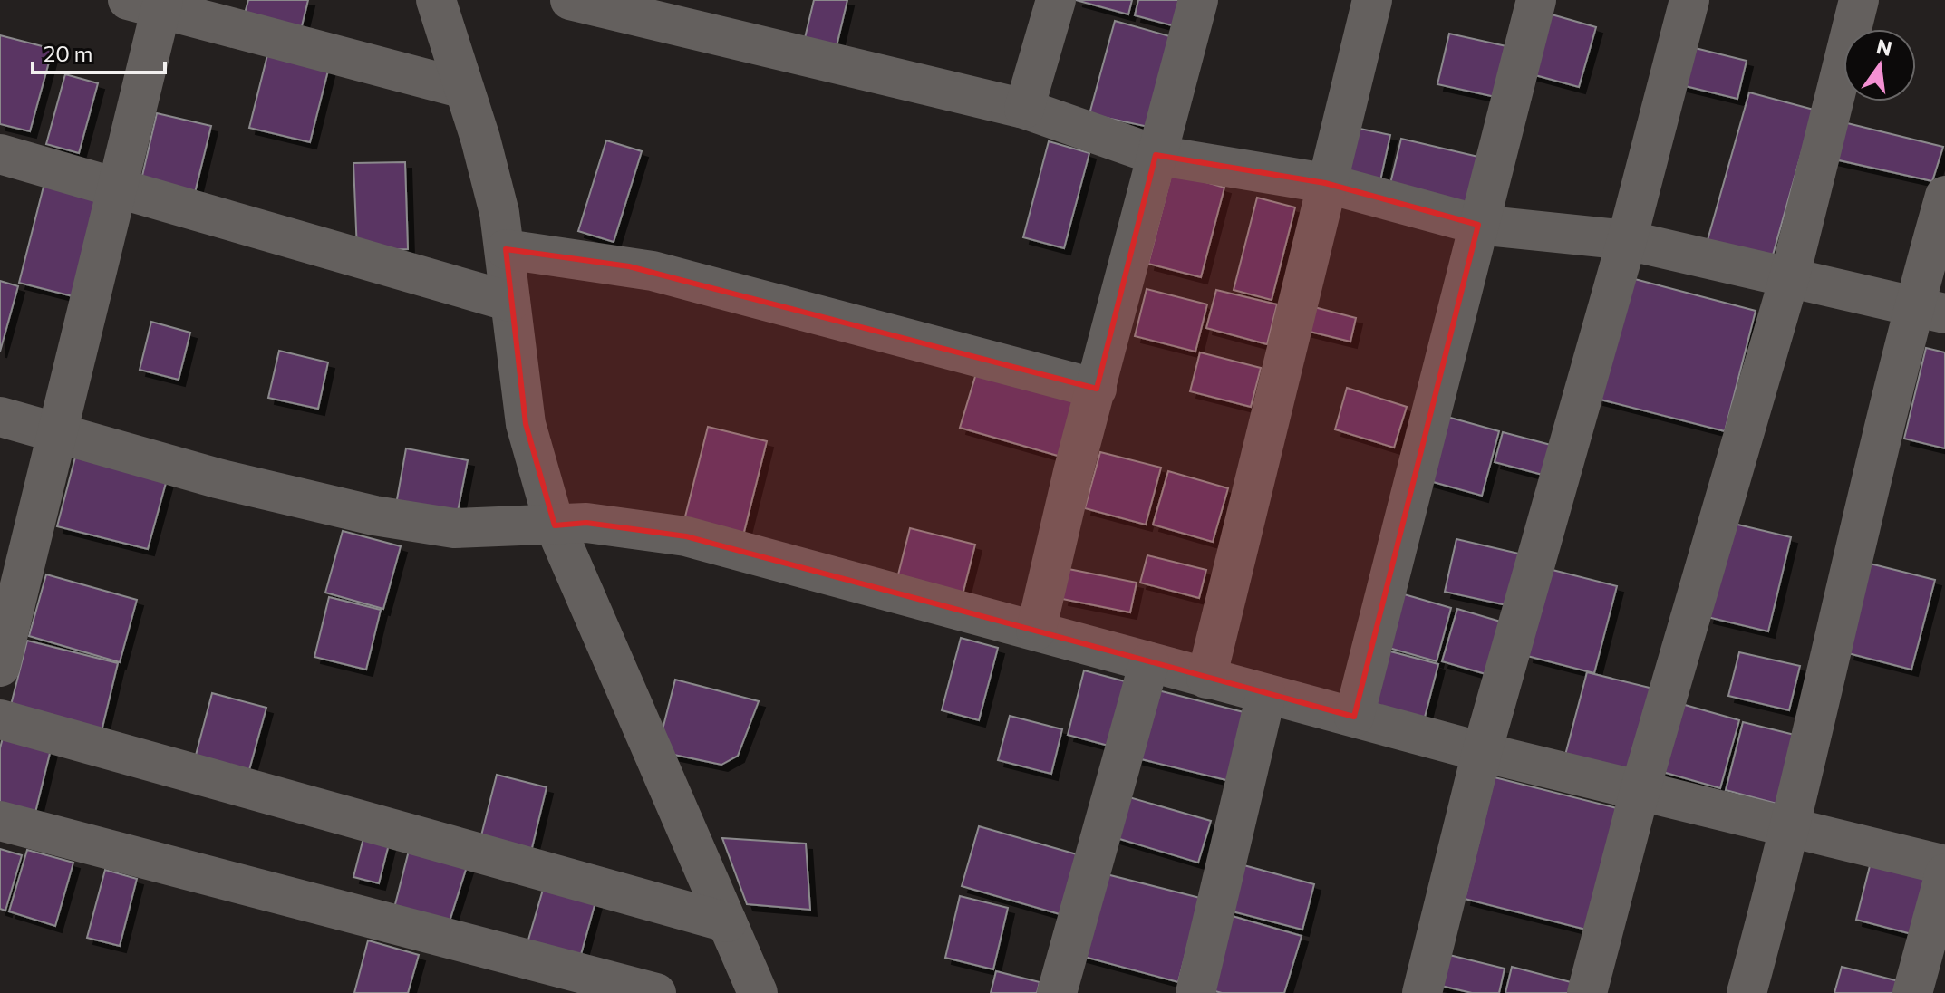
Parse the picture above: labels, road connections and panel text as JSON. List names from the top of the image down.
{
  "scale_bar": "20 m",
  "north": "top"
}
